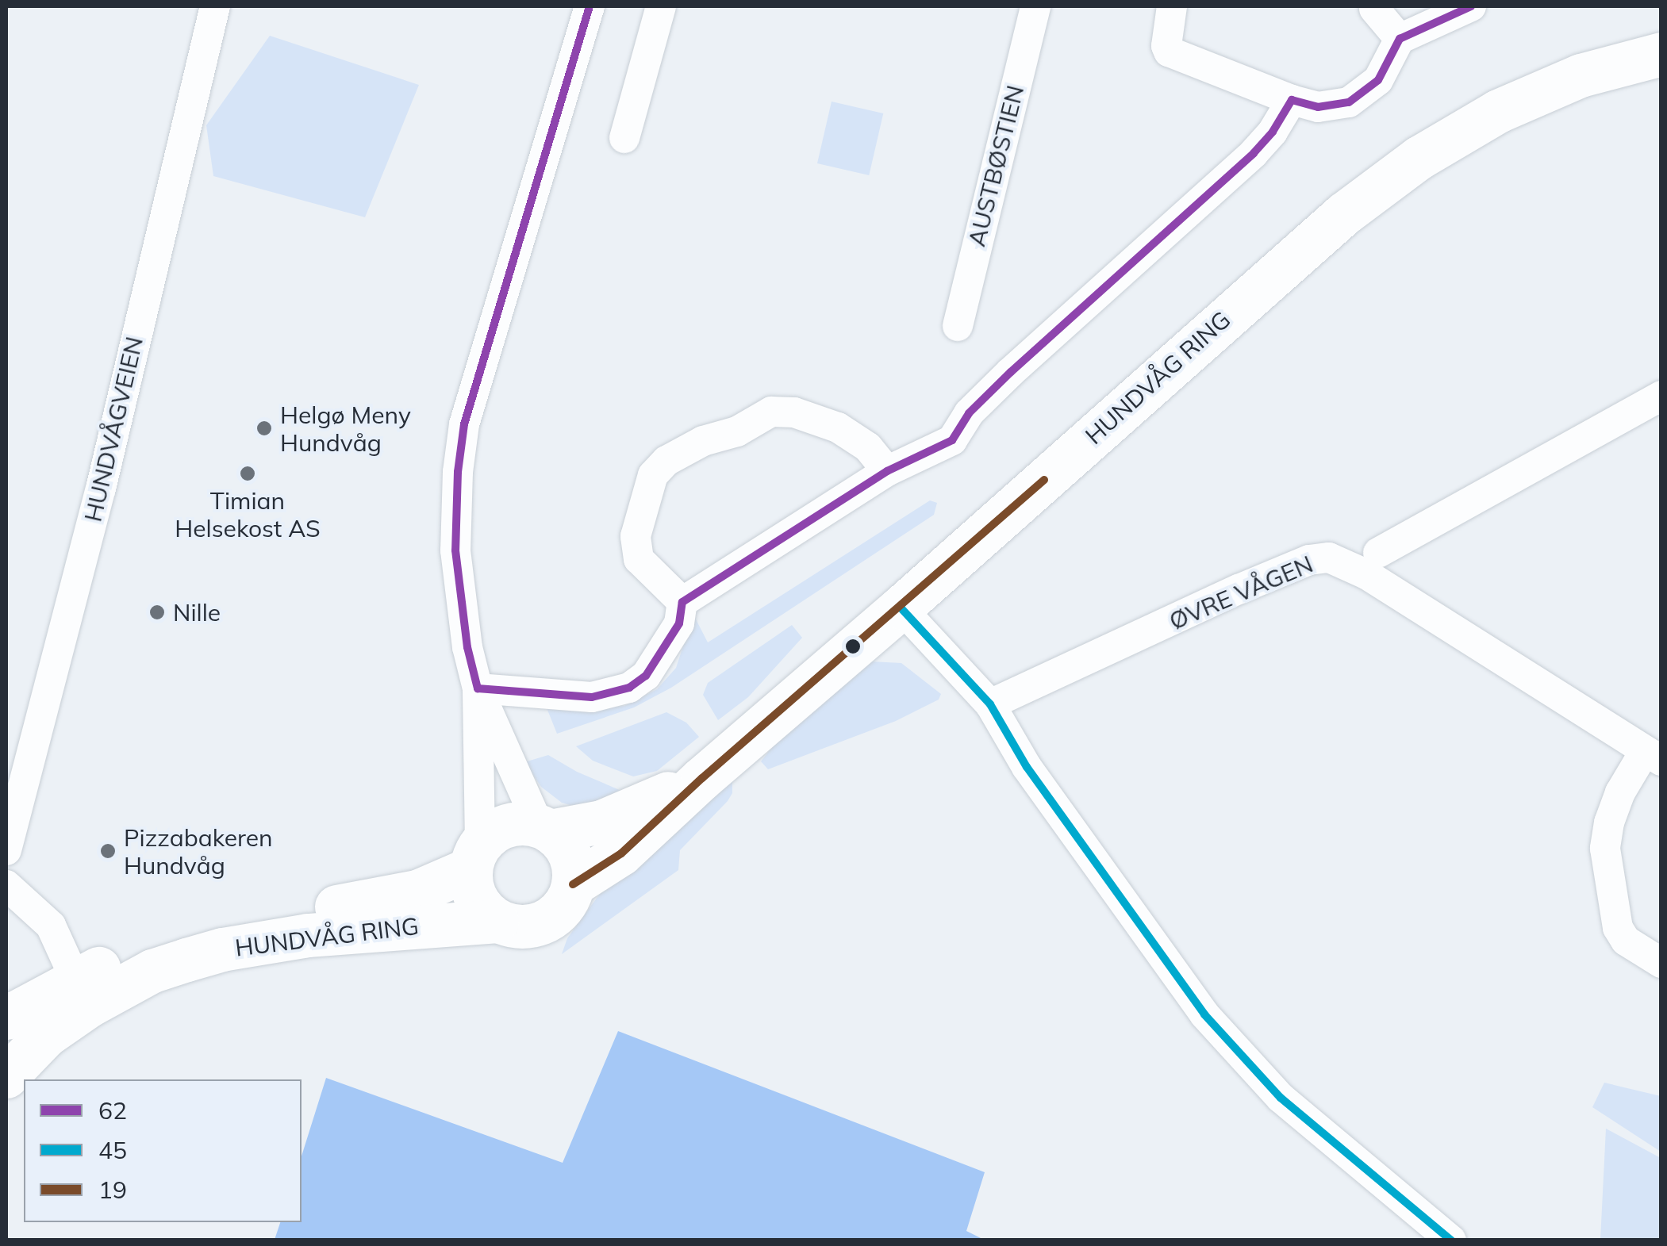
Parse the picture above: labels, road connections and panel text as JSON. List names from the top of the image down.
{
  "streets": {
    "main road": ["HUNDVÅG RING"],
    "street": ["AUSTBØSTIEN", "HUNDVÅGVEIEN", "ØVRE VÅGEN"]
  },
  "places": [
    "Helgø Meny Hundvåg",
    "Timian Helsekost AS",
    "Nille",
    "Pizzabakeren Hundvåg"
  ],
  "lines": ["transit line 62", "transit line 19", "transit line 45"],
  "legend": ["62", "45", "19"]
}
